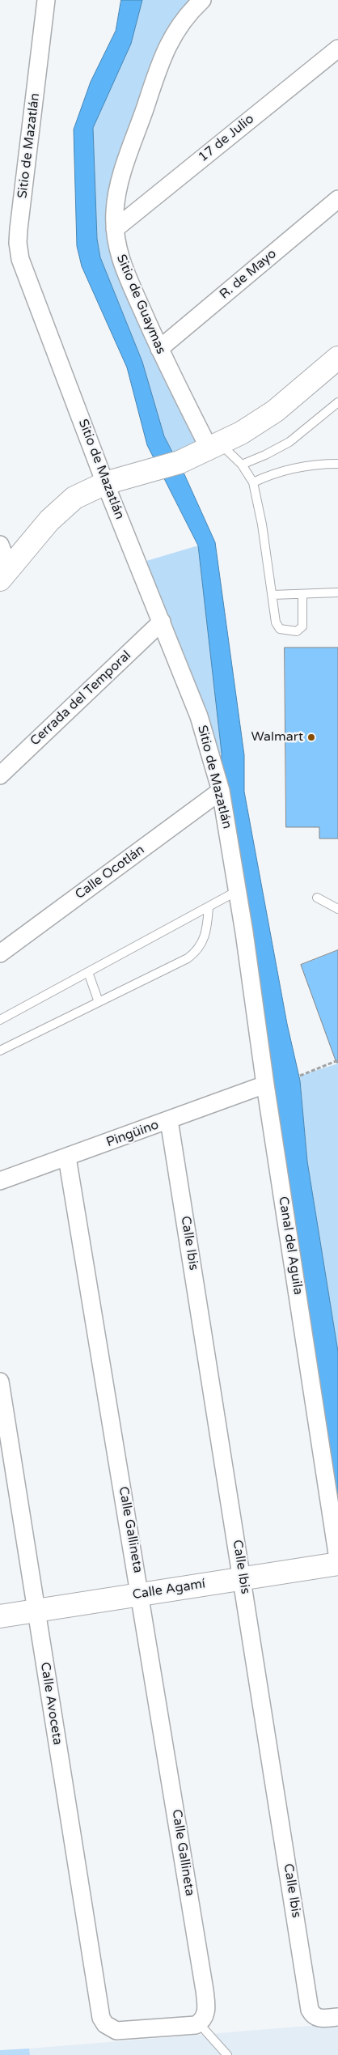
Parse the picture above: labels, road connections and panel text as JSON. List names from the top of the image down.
{
  "streets": {
    "street": [
      "17 de Julio",
      "Sitio de Mazatlán",
      "R. de Mayo",
      "Sitio de Guaymas",
      "Cerrada del Temporal",
      "Calle Ocotlán",
      "Pingüino",
      "Calle Ibis",
      "Canal del Aguila",
      "Calle Gallineta",
      "Calle Agamí",
      "Calle Avoceta"
    ]
  },
  "crossings": [
    ["17 de Julio", "Sitio de Guaymas"],
    ["Sitio de Mazatlán", "Cerrada del Temporal"],
    ["Sitio de Mazatlán", "Calle Ocotlán"],
    ["Sitio de Mazatlán", "Canal del Aguila"],
    ["R. de Mayo", "Sitio de Guaymas"],
    ["Pingüino", "Calle Ibis"],
    ["Pingüino", "Canal del Aguila"],
    ["Pingüino", "Calle Gallineta"],
    ["Calle Ibis", "Calle Agamí"],
    ["Calle Gallineta", "Calle Agamí"],
    ["Calle Gallineta", "Calle Avoceta"],
    ["Calle Agamí", "Calle Avoceta"]
  ],
  "places": ["Walmart"]
}
